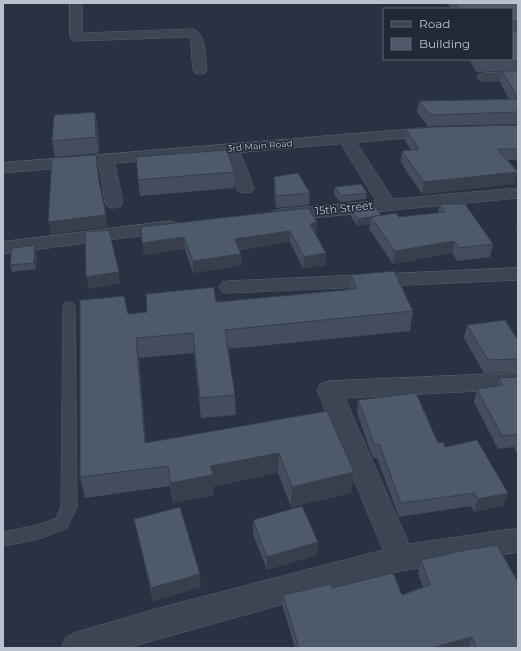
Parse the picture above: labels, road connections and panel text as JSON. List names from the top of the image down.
{
  "streets": {
    "street": ["3rd Main Road", "15th Street"]
  },
  "legend": ["Road", "Building"]
}
